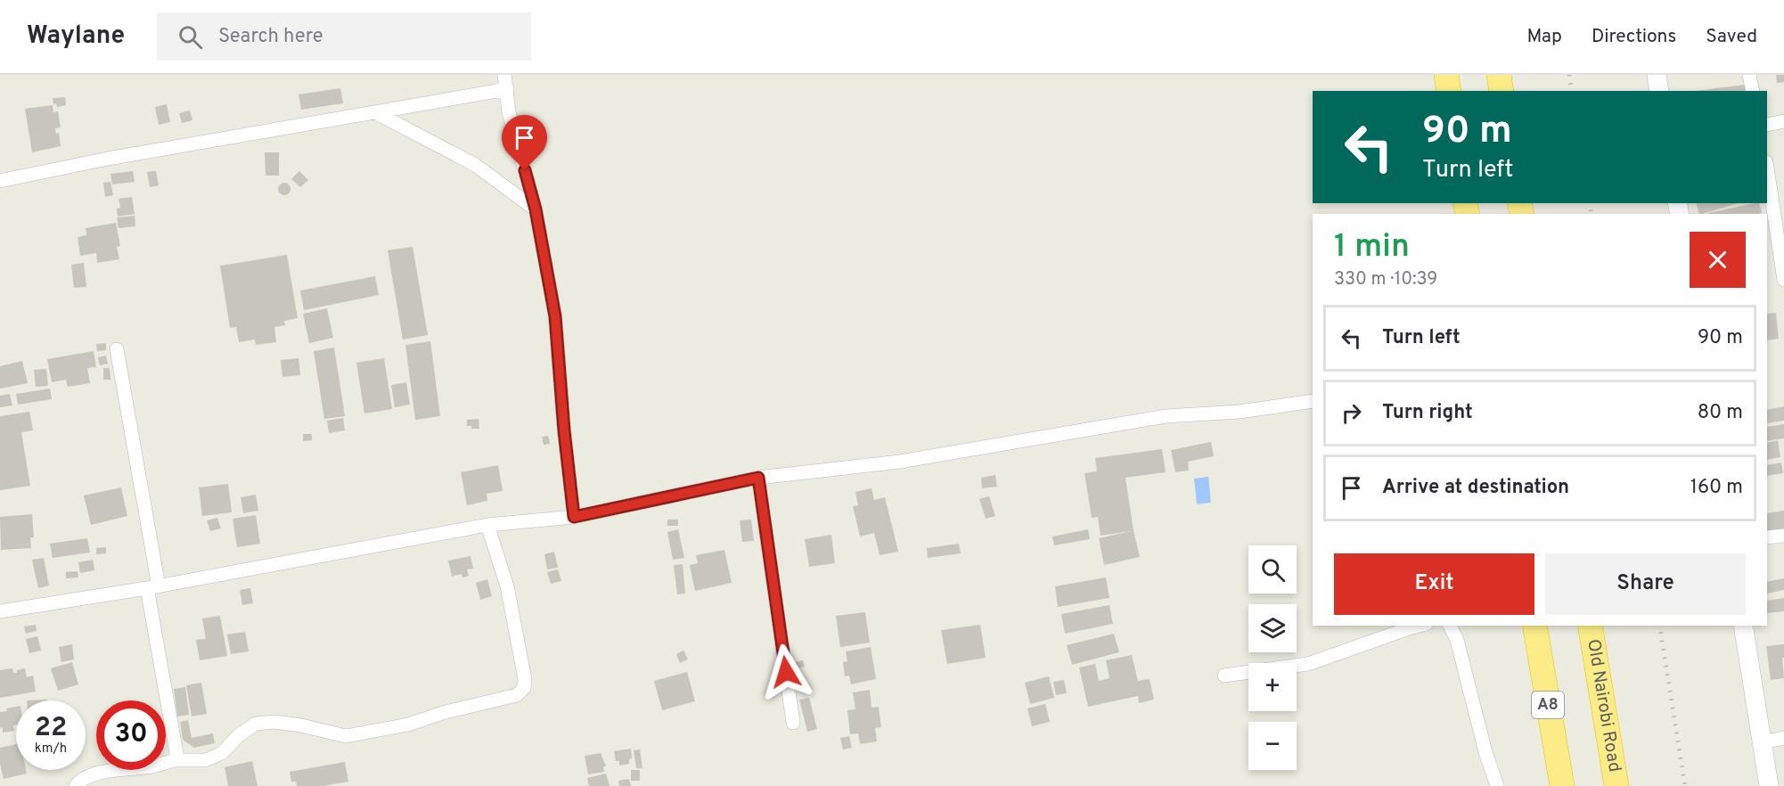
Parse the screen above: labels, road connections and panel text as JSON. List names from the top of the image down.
{
  "streets": {
    "highway": ["A8", "Old Nairobi Road"]
  },
  "page": {
    "header": "Waylane",
    "search": "Search here",
    "nav": ["Map", "Directions", "Saved"],
    "turn": ["90 m", "Turn left"],
    "heading": ["1 min", "330 m · 10:39"],
    "list": [
      {
        "name": "Turn left",
        "value": "90 m"
      },
      {
        "name": "Turn right",
        "value": "80 m"
      },
      {
        "name": "Arrive at destination",
        "value": "160 m"
      }
    ],
    "buttons": ["Exit", "Share"],
    "map_buttons": ["+", "−"],
    "speed": "22 km/h",
    "limit": "30"
  }
}
